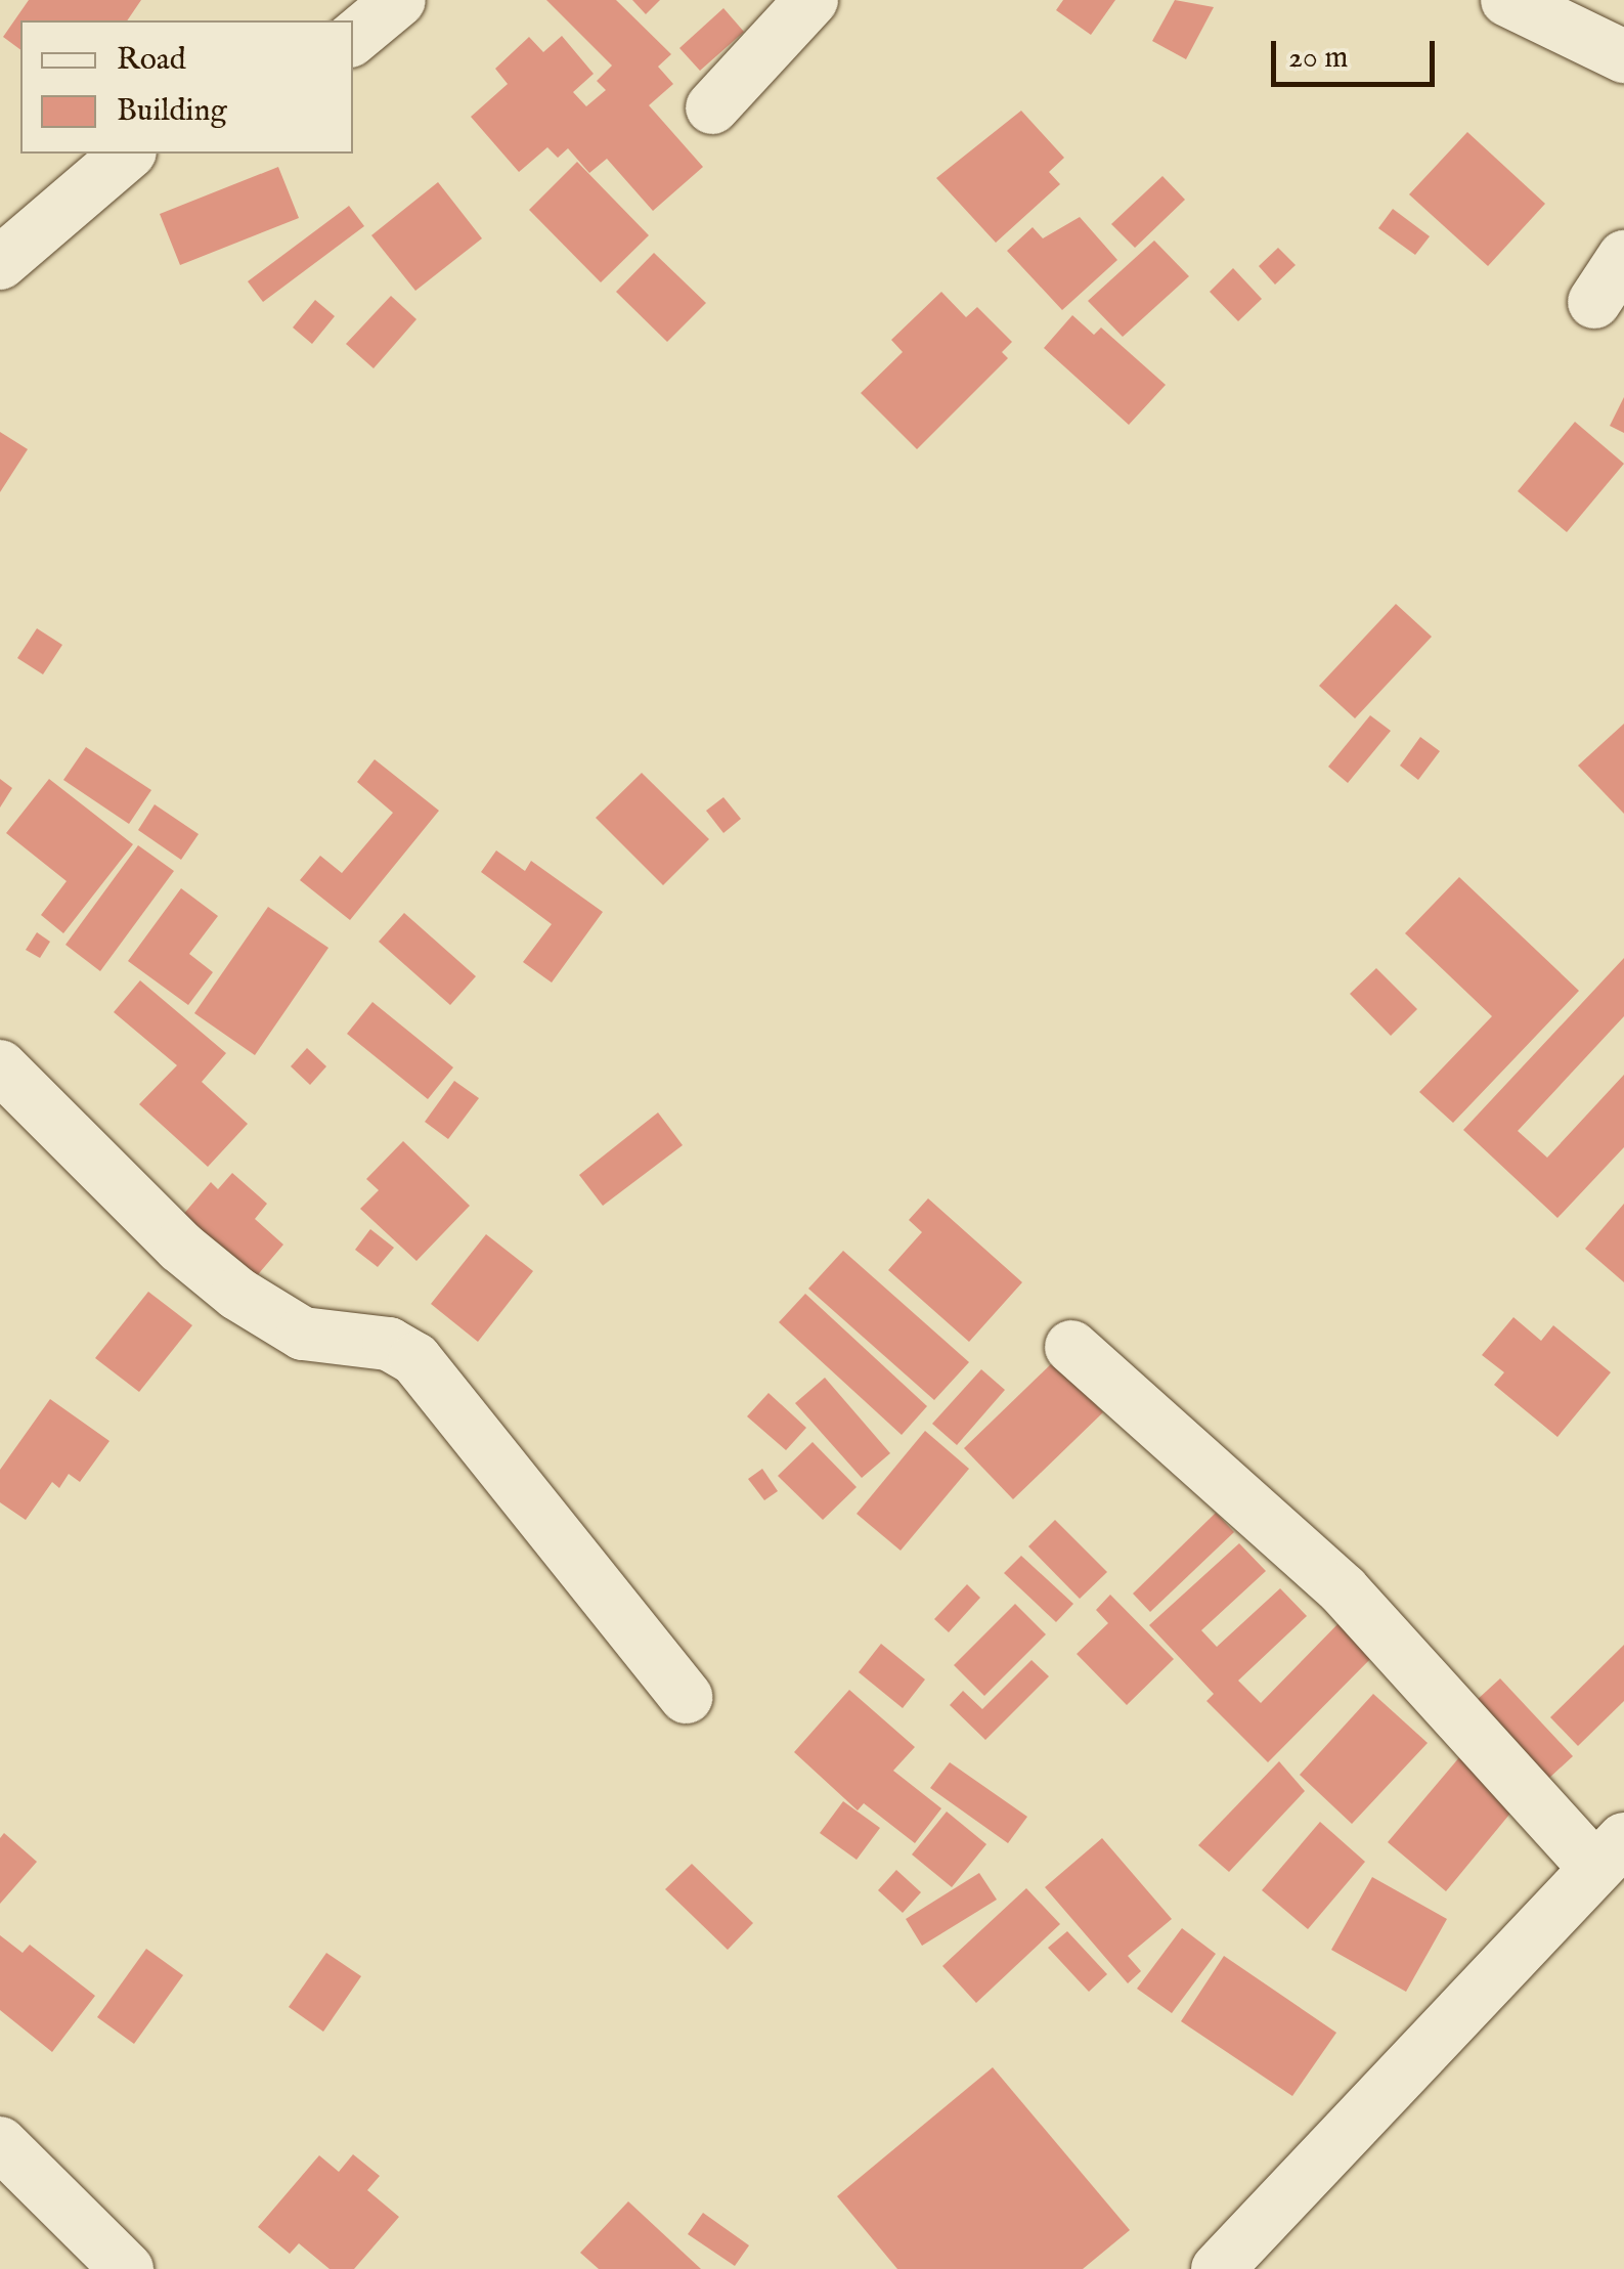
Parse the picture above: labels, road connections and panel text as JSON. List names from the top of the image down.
{
  "legend": ["Road", "Building"],
  "scale_bar": "20 m"
}
